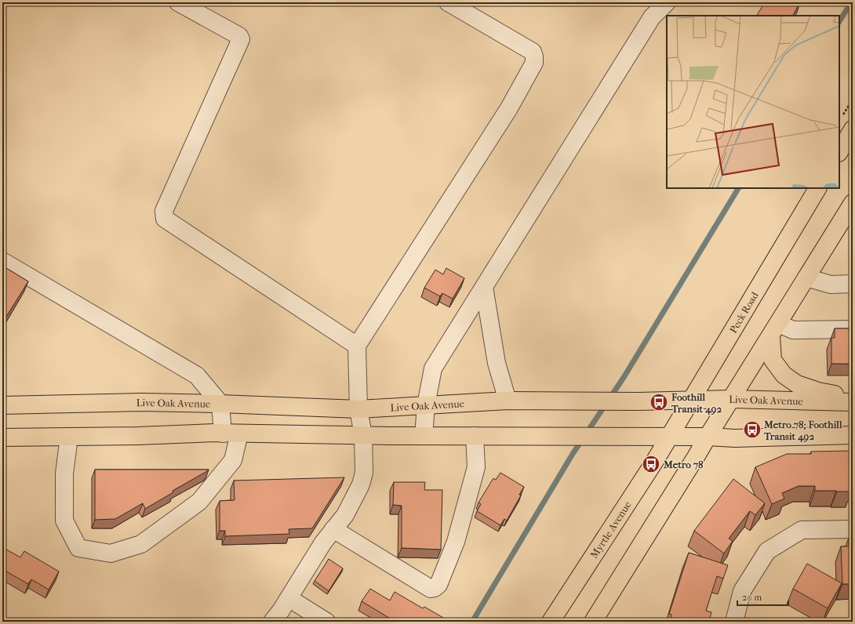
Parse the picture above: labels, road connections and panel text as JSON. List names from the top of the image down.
{
  "streets": {
    "main road": ["Peck Road", "Live Oak Avenue", "Myrtle Avenue"]
  },
  "crossings": [
    ["Peck Road", "Live Oak Avenue"],
    ["Peck Road", "Myrtle Avenue"]
  ],
  "places": {
    "bus stop": ["Foothill Transit 492", "Metro 78; Foothill Transit 492", "Metro 78"]
  },
  "scale_bar": "20 m"
}
